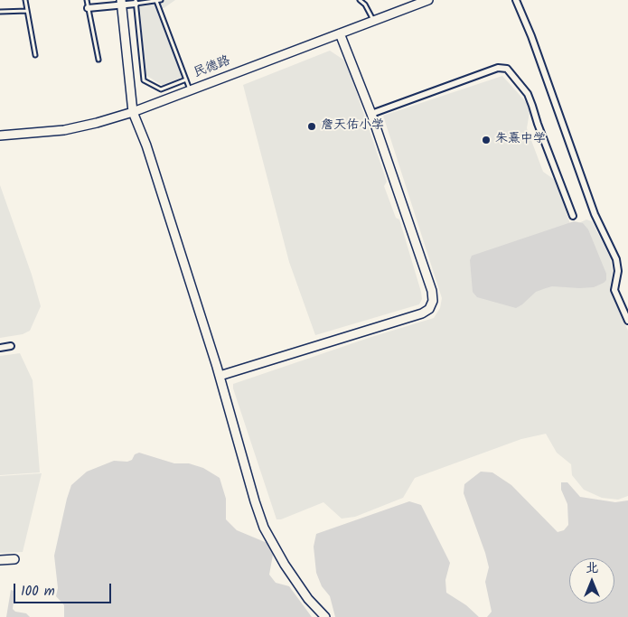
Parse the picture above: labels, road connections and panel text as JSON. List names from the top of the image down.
{
  "streets": {
    "street": ["民德路"]
  },
  "places": ["詹天佑小学", "朱熹中学"],
  "scale_bar": "100 m",
  "north": "top"
}
